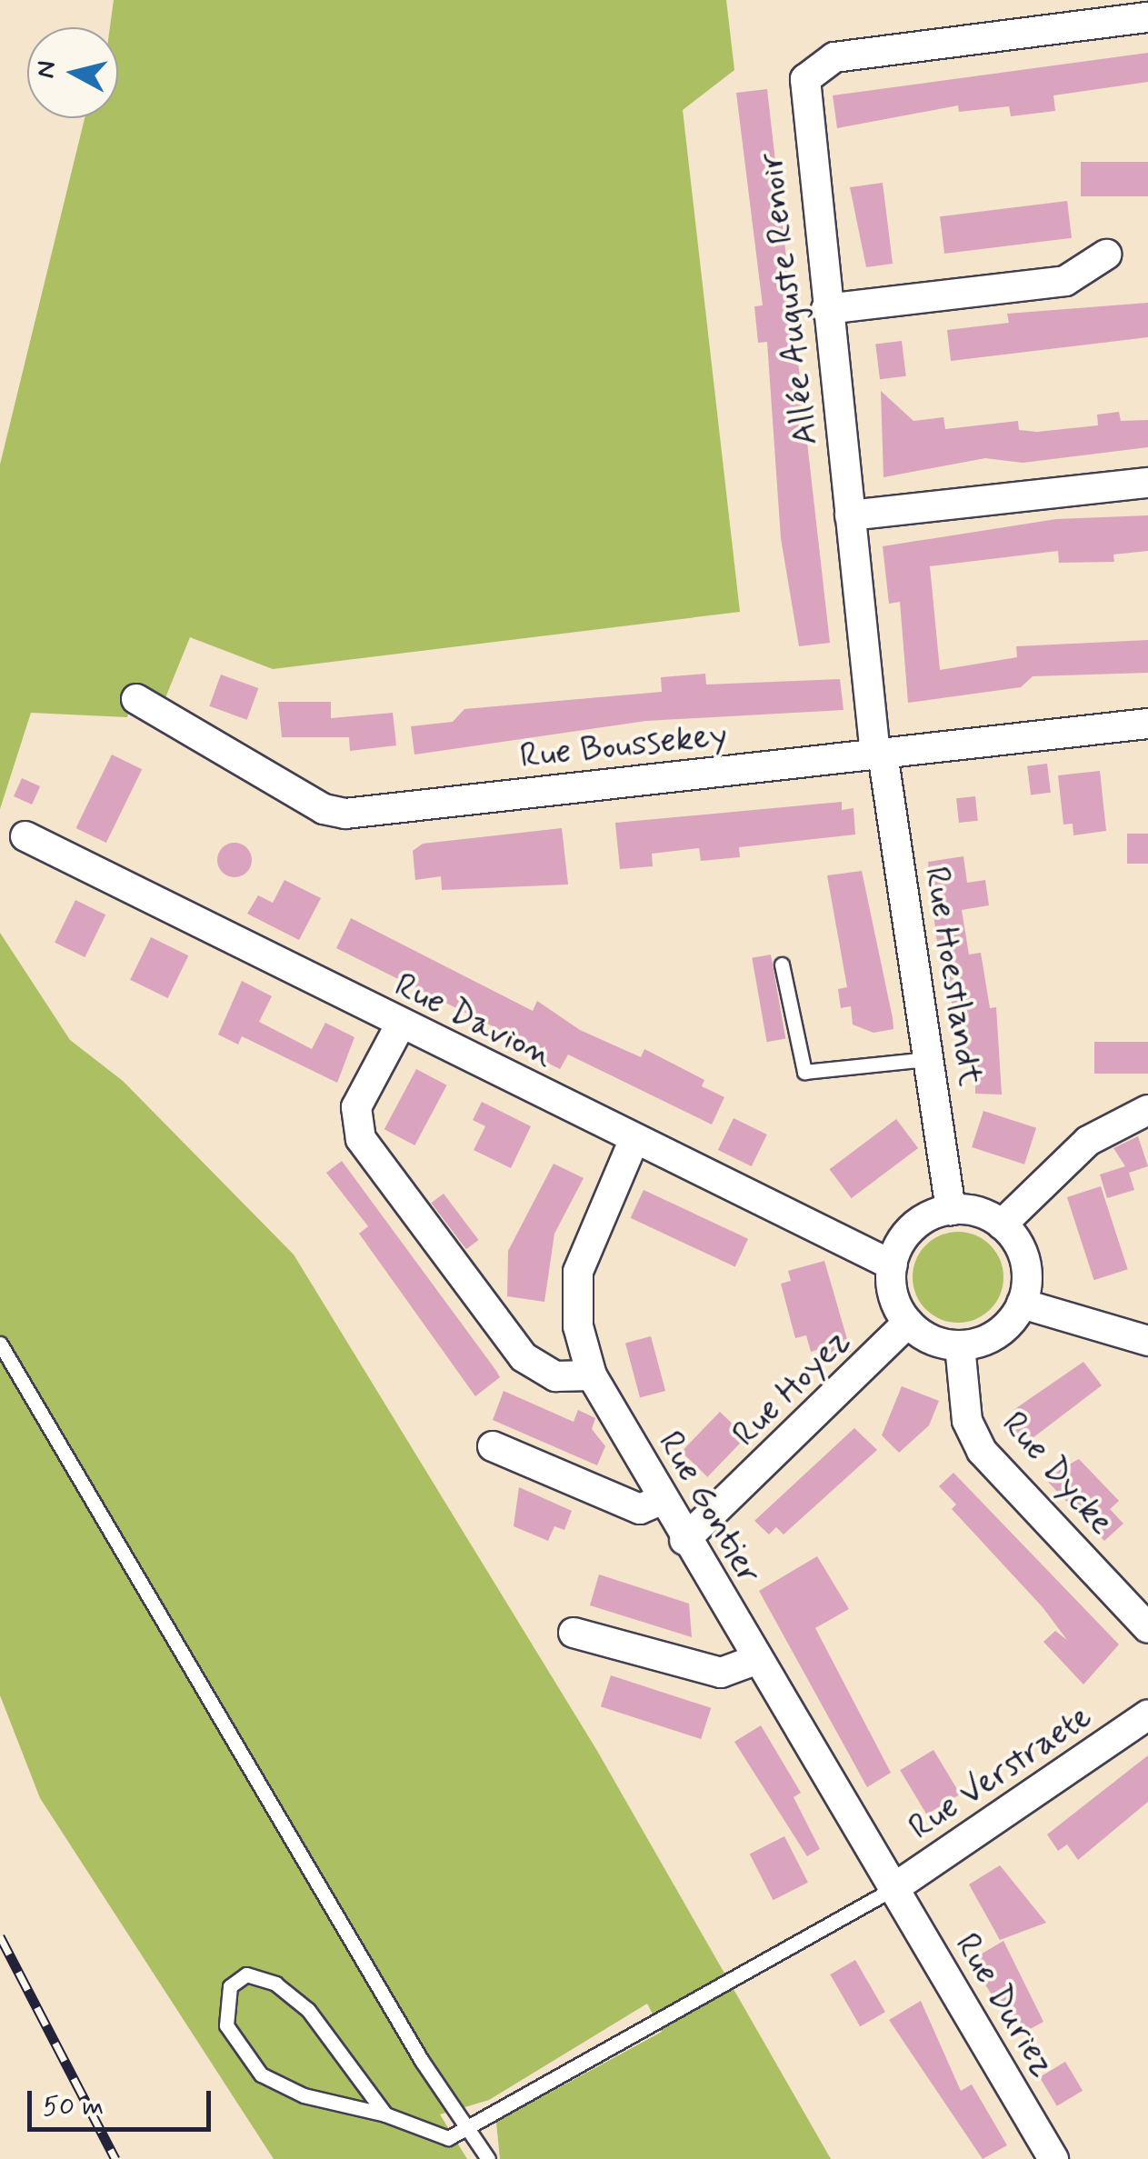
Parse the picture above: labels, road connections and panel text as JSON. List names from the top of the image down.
{
  "streets": {
    "street": [
      "Allée Auguste Renoir",
      "Rue Boussekey",
      "Rue Hoestlandt",
      "Rue Davion",
      "Rue Hoyez",
      "Rue Dycke",
      "Rue Gontier",
      "Rue Verstraete",
      "Rue Duriez"
    ]
  },
  "crossings": [
    ["Allée Auguste Renoir", "Rue Boussekey"],
    ["Allée Auguste Renoir", "Rue Hoestlandt"],
    ["Rue Boussekey", "Rue Hoestlandt"],
    ["Rue Hoestlandt", "Rue Davion"],
    ["Rue Hoestlandt", "Rue Hoyez"],
    ["Rue Hoestlandt", "Rue Dycke"],
    ["Rue Davion", "Rue Hoyez"],
    ["Rue Davion", "Rue Dycke"],
    ["Rue Davion", "Rue Gontier"],
    ["Rue Hoyez", "Rue Dycke"],
    ["Rue Hoyez", "Rue Gontier"],
    ["Rue Gontier", "Rue Verstraete"],
    ["Rue Gontier", "Rue Duriez"],
    ["Rue Verstraete", "Rue Duriez"]
  ],
  "scale_bar": "50 m",
  "north": "left"
}
